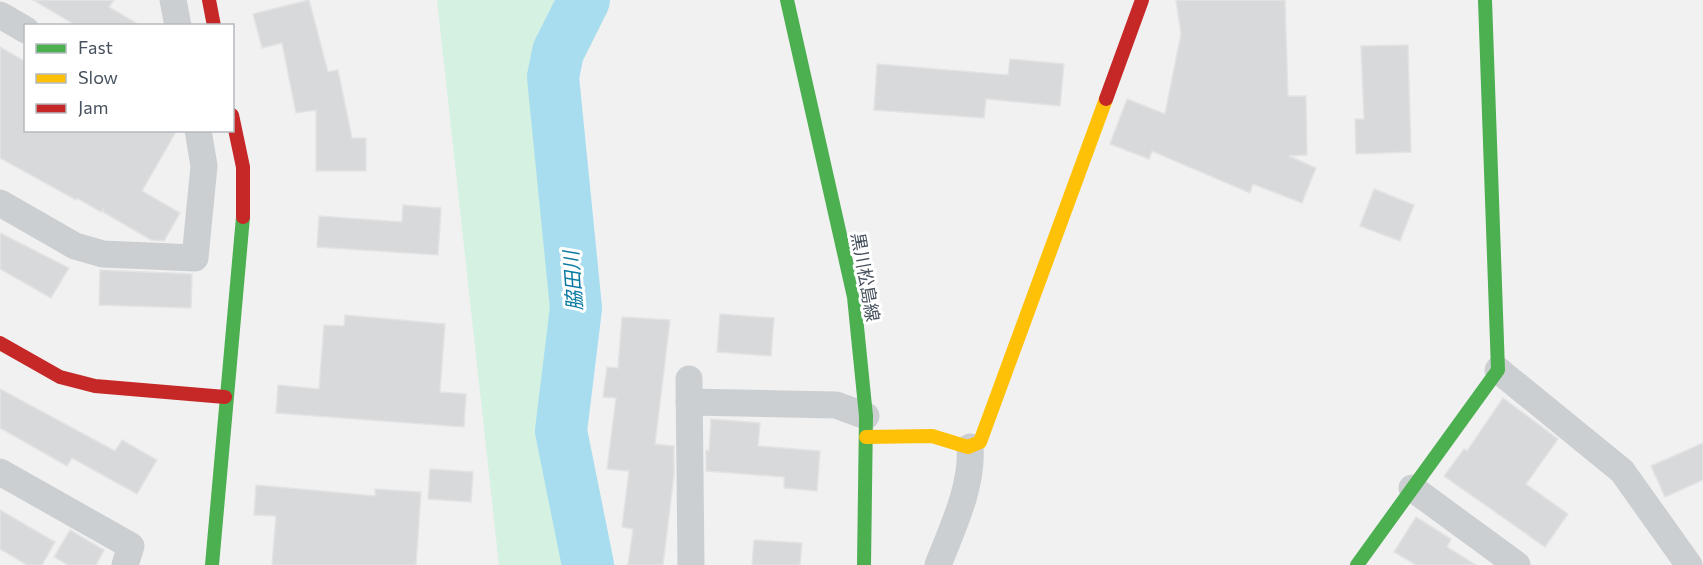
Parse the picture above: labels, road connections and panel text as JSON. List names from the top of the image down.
{
  "streets": {
    "street": ["黒川松島線"]
  },
  "water": ["脇田川"],
  "legend": ["Fast", "Slow", "Jam"]
}
